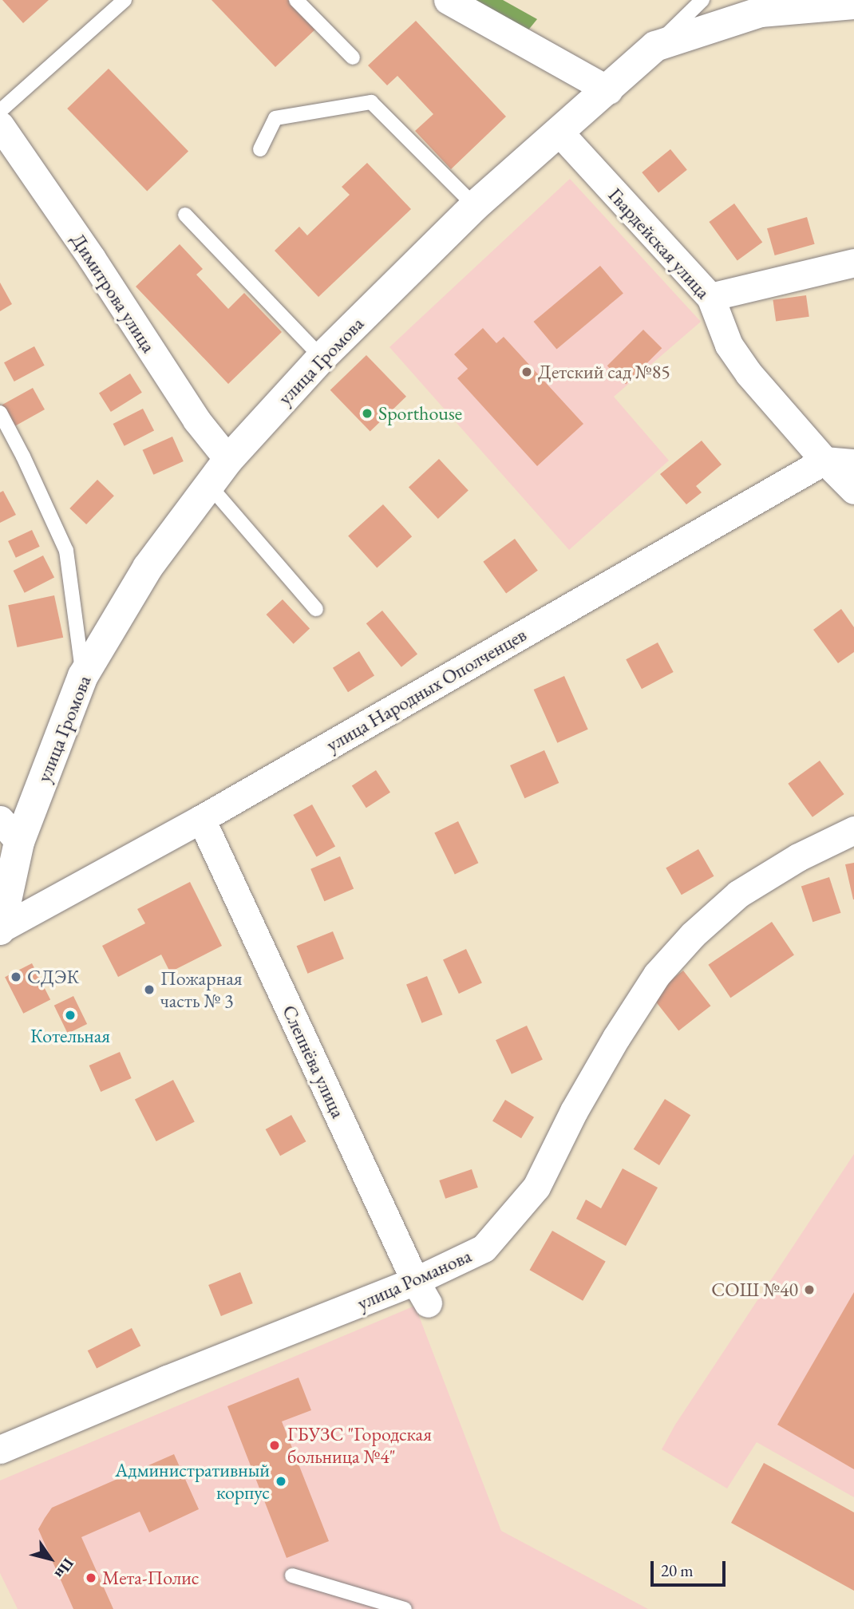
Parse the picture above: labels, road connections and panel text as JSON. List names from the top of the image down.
{
  "streets": {
    "street": [
      "Гвардейская улица",
      "Димитрова улица",
      "улица Громова",
      "улица Народных Ополченцев",
      "Слепнёва улица",
      "улица Романова"
    ]
  },
  "crossings": [
    ["Гвардейская улица", "улица Громова"],
    ["Гвардейская улица", "улица Народных Ополченцев"],
    ["Димитрова улица", "улица Громова"],
    ["улица Громова", "улица Народных Ополченцев"],
    ["улица Народных Ополченцев", "Слепнёва улица"],
    ["Слепнёва улица", "улица Романова"]
  ],
  "places": [
    "Детский сад №85",
    "Sporthouse",
    "СДЭК",
    "Пожарная часть № 3",
    "Котельная",
    "СОШ №40",
    "ГБУЗС \"Городская больница №4\"",
    "Административный корпус",
    "Мета-Полис"
  ],
  "scale_bar": "20 m",
  "north": "bottom right"
}
